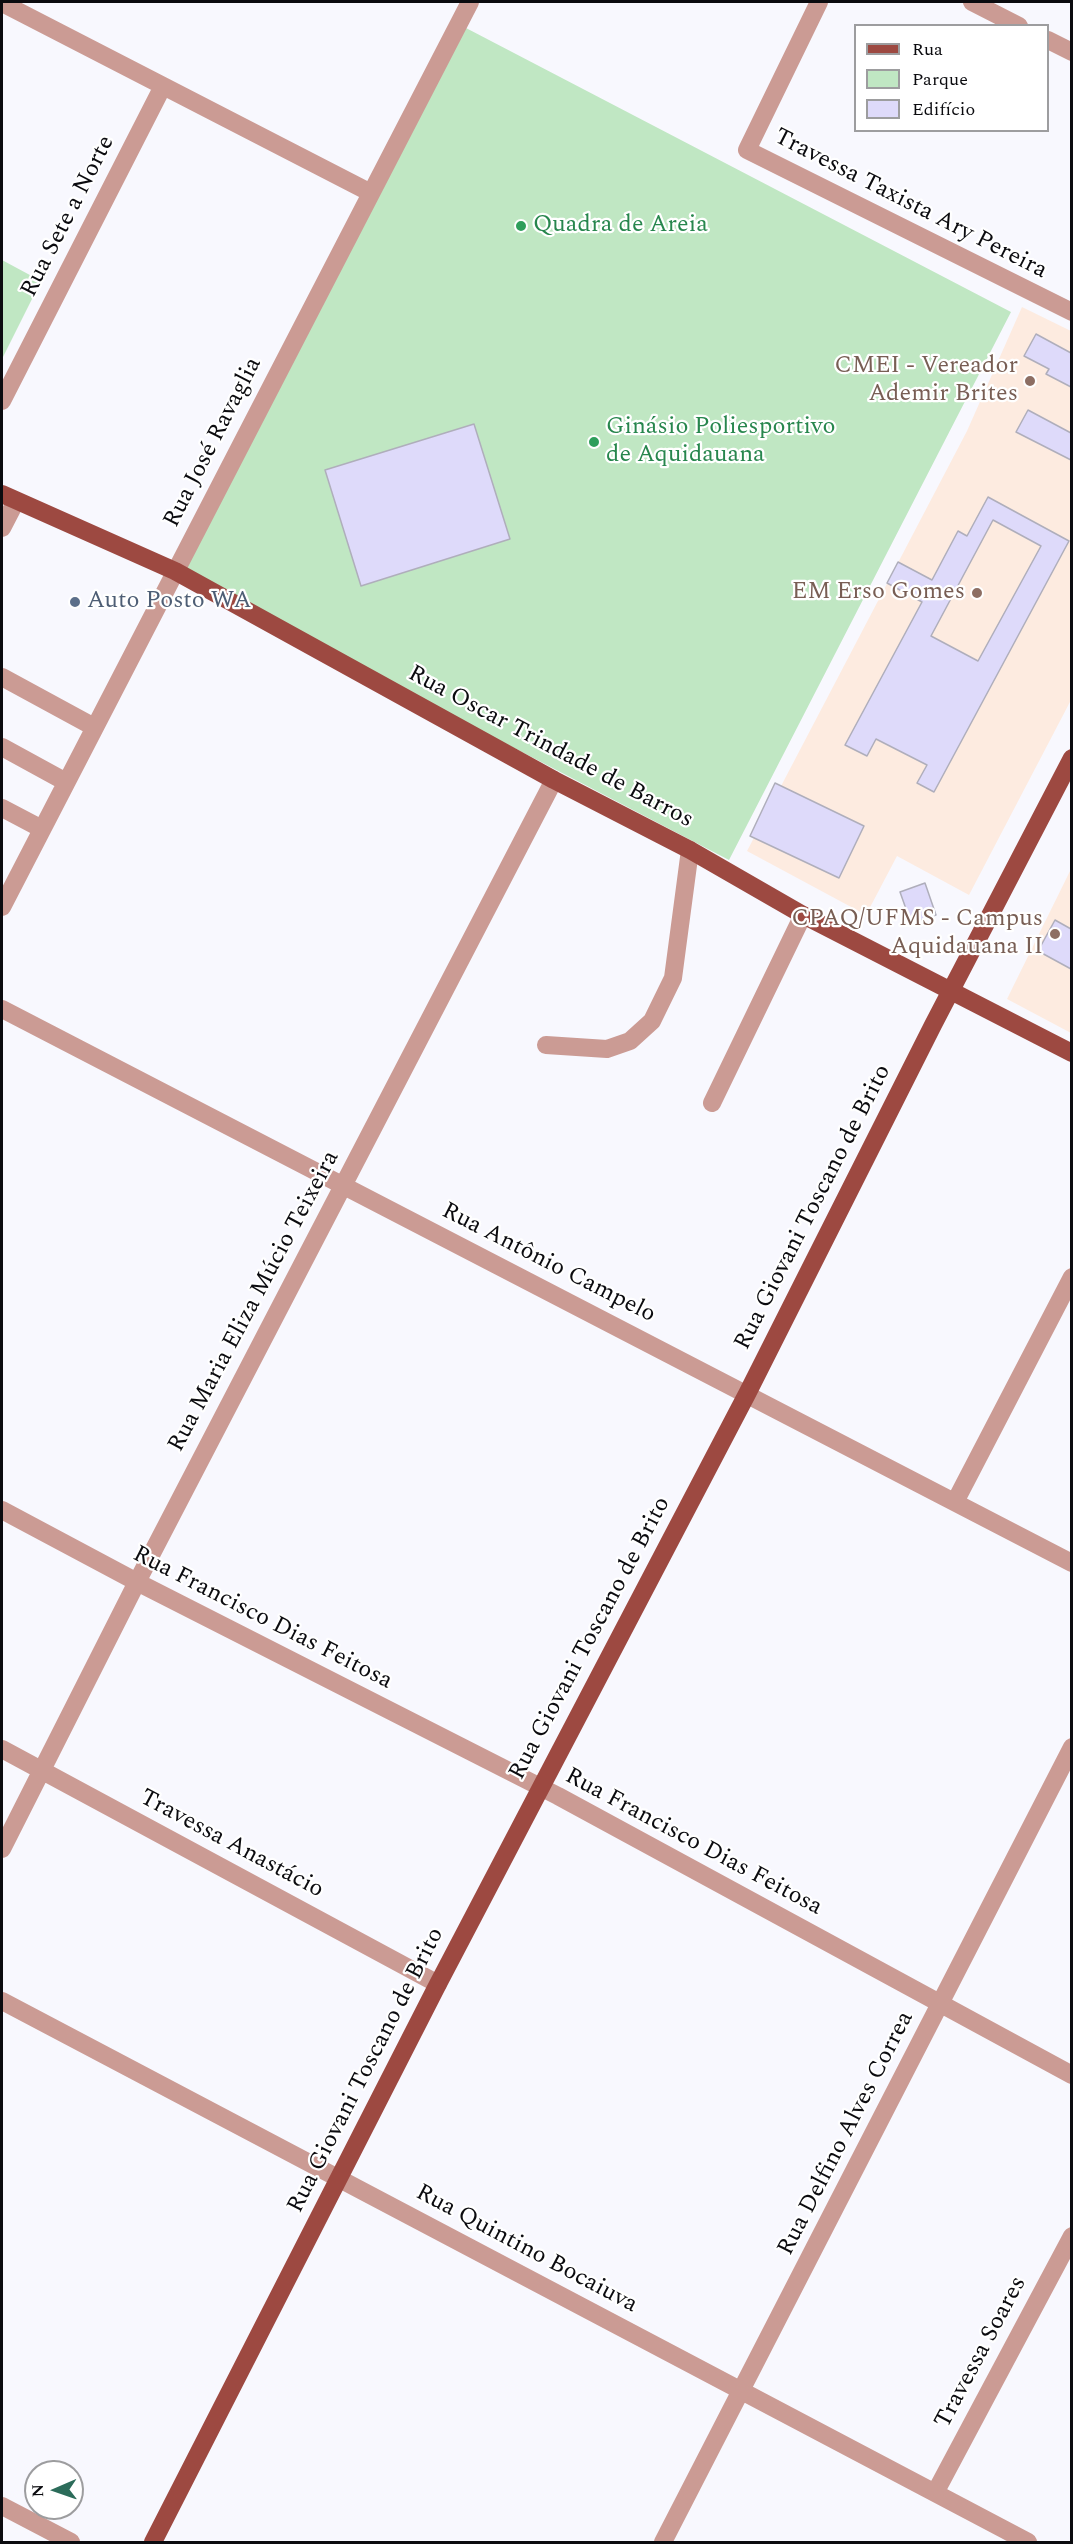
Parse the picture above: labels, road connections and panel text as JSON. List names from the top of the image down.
{
  "streets": {
    "main road": ["Rua Oscar Trindade de Barros", "Rua Giovani Toscano de Brito"],
    "street": [
      "Travessa Taxista Ary Pereira",
      "Rua Sete a Norte",
      "Rua José Ravaglia",
      "Rua Antônio Campelo",
      "Rua Maria Eliza Múcio Teixeira",
      "Rua Francisco Dias Feitosa",
      "Travessa Anastácio",
      "Rua Delfino Alves Correa",
      "Rua Quintino Bocaiuva",
      "Travessa Soares"
    ]
  },
  "crossings": [
    ["Rua José Ravaglia", "Rua Oscar Trindade de Barros"],
    ["Rua Oscar Trindade de Barros", "Rua Giovani Toscano de Brito"],
    ["Rua Oscar Trindade de Barros", "Rua Maria Eliza Múcio Teixeira"],
    ["Rua Giovani Toscano de Brito", "Rua Antônio Campelo"],
    ["Rua Giovani Toscano de Brito", "Rua Francisco Dias Feitosa"],
    ["Rua Giovani Toscano de Brito", "Travessa Anastácio"],
    ["Rua Giovani Toscano de Brito", "Rua Quintino Bocaiuva"],
    ["Rua Antônio Campelo", "Rua Maria Eliza Múcio Teixeira"],
    ["Rua Maria Eliza Múcio Teixeira", "Rua Francisco Dias Feitosa"],
    ["Rua Maria Eliza Múcio Teixeira", "Travessa Anastácio"],
    ["Rua Francisco Dias Feitosa", "Rua Delfino Alves Correa"],
    ["Rua Delfino Alves Correa", "Rua Quintino Bocaiuva"],
    ["Rua Quintino Bocaiuva", "Travessa Soares"]
  ],
  "places": [
    "Quadra de Areia",
    "CMEI - Vereador Ademir Brites",
    "Ginásio Poliesportivo de Aquidauana",
    "EM Erso Gomes",
    "Auto Posto WA",
    "CPAQ/UFMS - Campus Aquidauana II"
  ],
  "legend": ["Rua", "Parque", "Edifício"],
  "north": "left"
}
